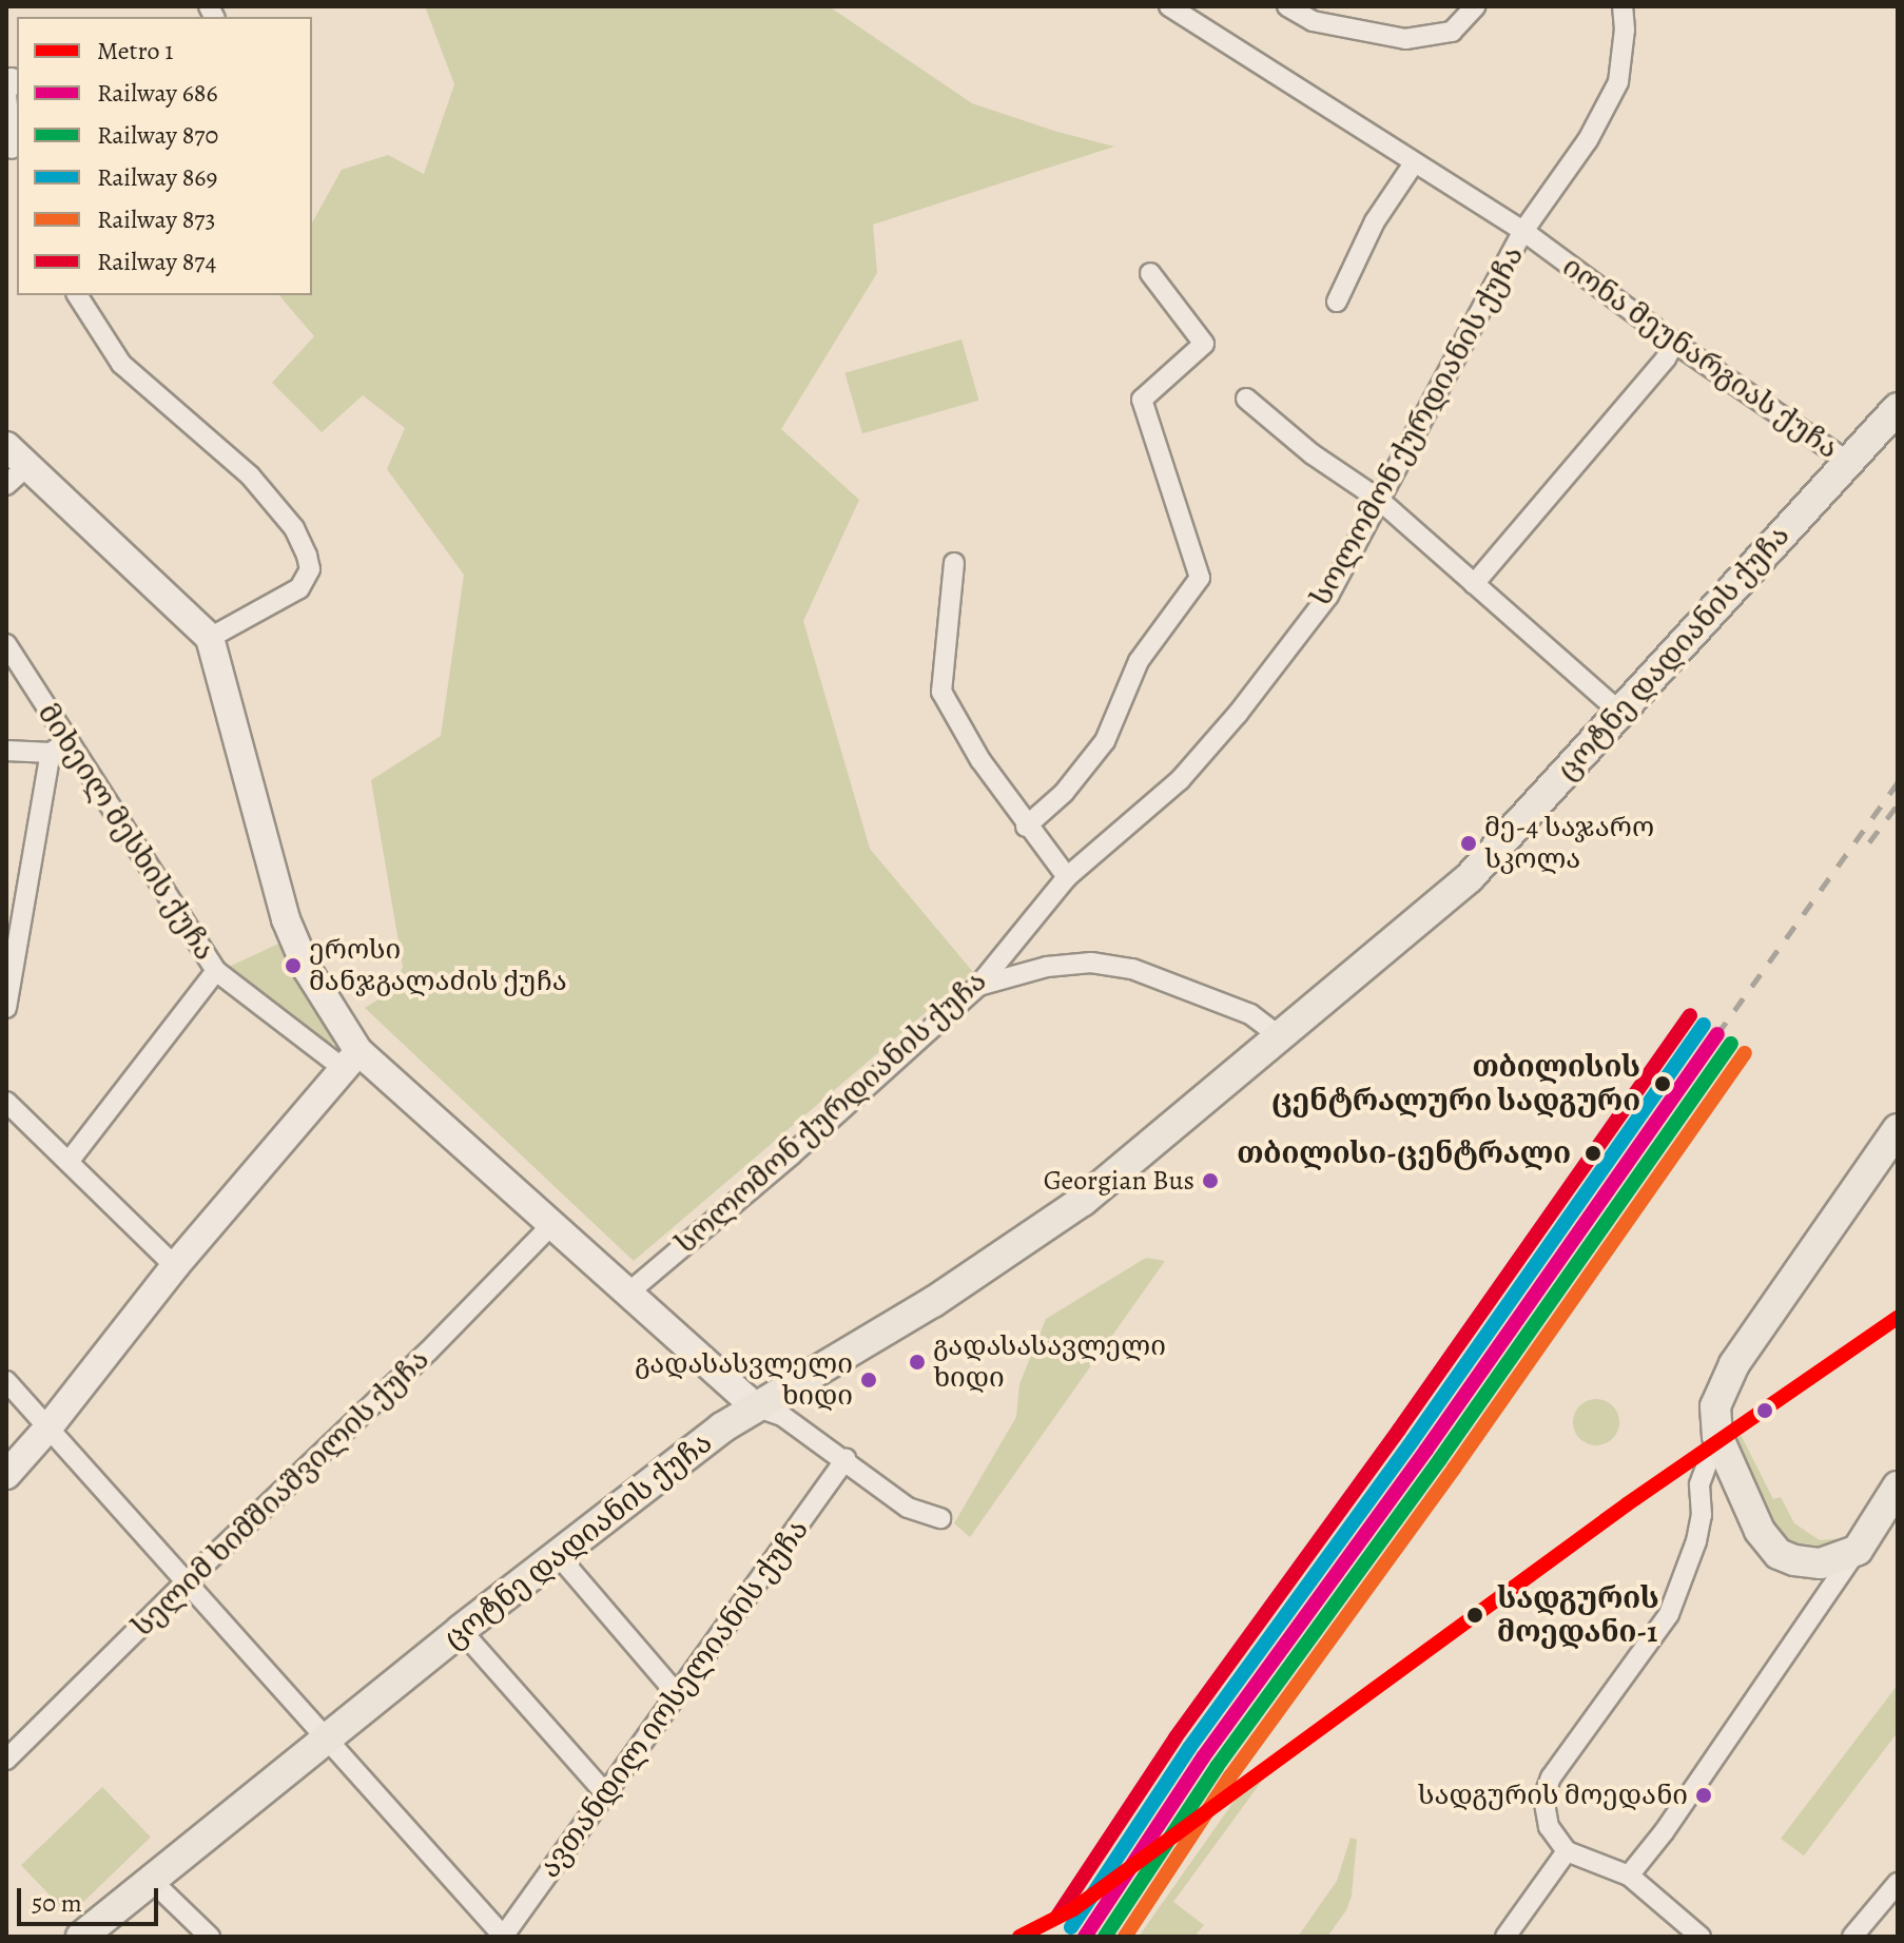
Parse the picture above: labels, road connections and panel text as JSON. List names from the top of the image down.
{
  "streets": {
    "main road": ["ცოტნე დადიანის ქუჩა"],
    "street": [
      "იონა მეუნარგიას ქუჩა",
      "სოლომონ ქურდიანის ქუჩა",
      "მიხეილ მესხის ქუჩა",
      "სელიმ ხიმშიაშვილის ქუჩა",
      "ავთანდილ იოსელიანის ქუჩა"
    ]
  },
  "crossings": [
    ["იონა მეუნარგიას ქუჩა", "სოლომონ ქურდიანის ქუჩა"],
    ["იონა მეუნარგიას ქუჩა", "ცოტნე დადიანის ქუჩა"]
  ],
  "places": [
    "მე-4 საჯარო სკოლა",
    "ეროსი მანჯგალაძის ქუჩა",
    "თბილისის ცენტრალური სადგური",
    "თბილისი-ცენტრალი",
    "Georgian Bus",
    "გადასასავლელი ხიდი",
    "გადასასვლელი ხიდი",
    "სადგურის მოედანი-1",
    "სადგურის მოედანი"
  ],
  "lines": [
    "rail line 874",
    "rail line 869",
    "rail line 686",
    "rail line 870",
    "rail line 873",
    "metro line 1"
  ],
  "legend": [
    "Metro 1",
    "Railway 686",
    "Railway 870",
    "Railway 869",
    "Railway 873",
    "Railway 874"
  ],
  "scale_bar": "50 m"
}
